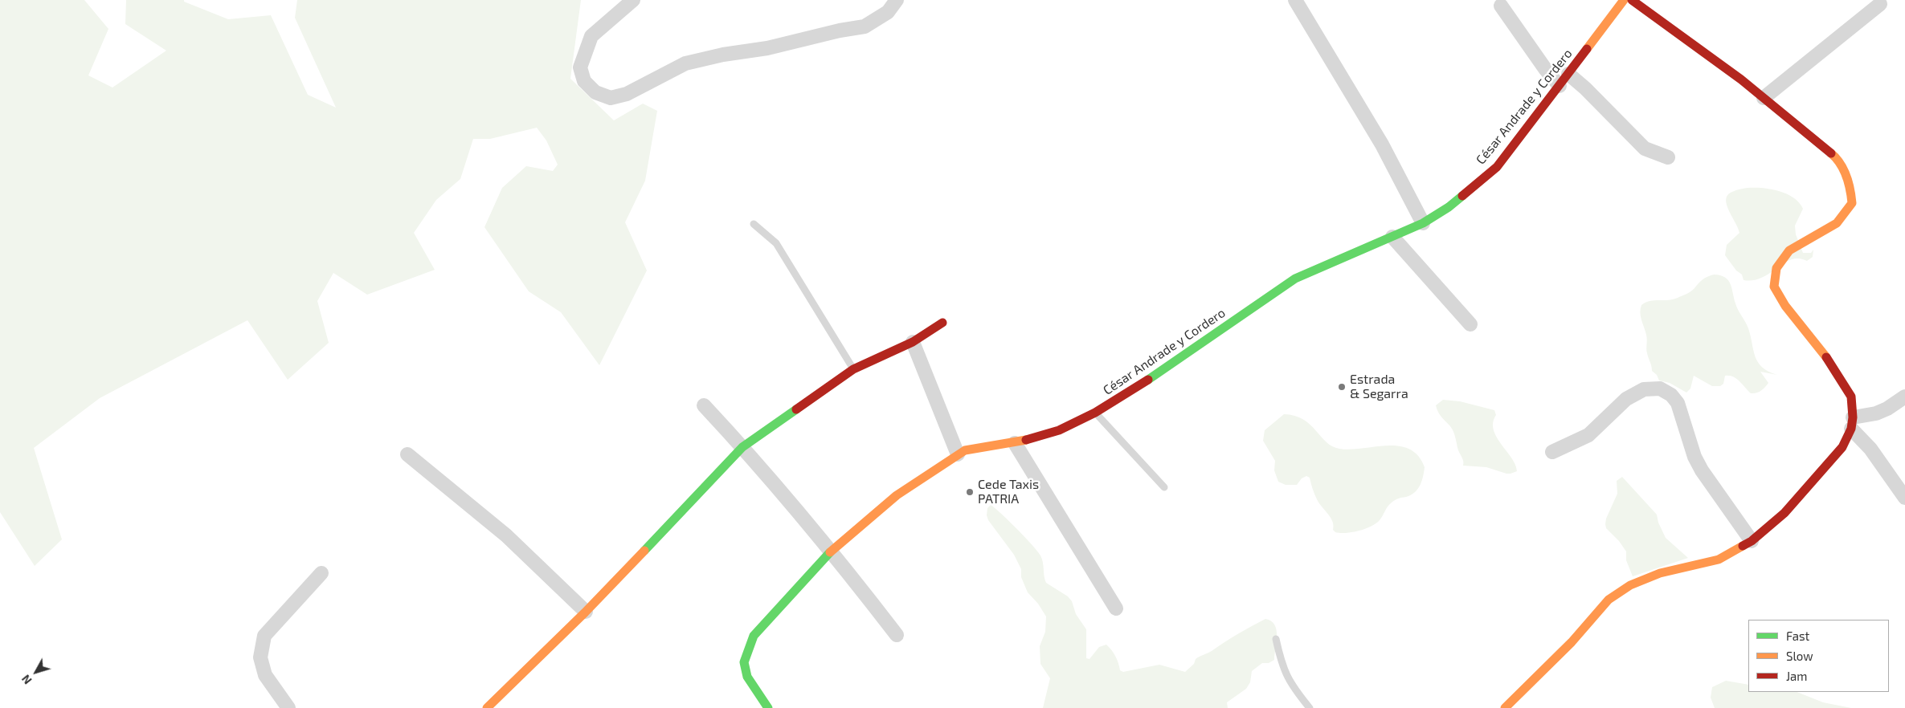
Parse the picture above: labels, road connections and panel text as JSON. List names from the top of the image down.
{
  "streets": {
    "street": ["César Andrade y Cordero"]
  },
  "places": ["Estrada & Segarra", "Cede Taxis PATRIA"],
  "legend": ["Fast", "Slow", "Jam"],
  "north": "bottom left"
}
